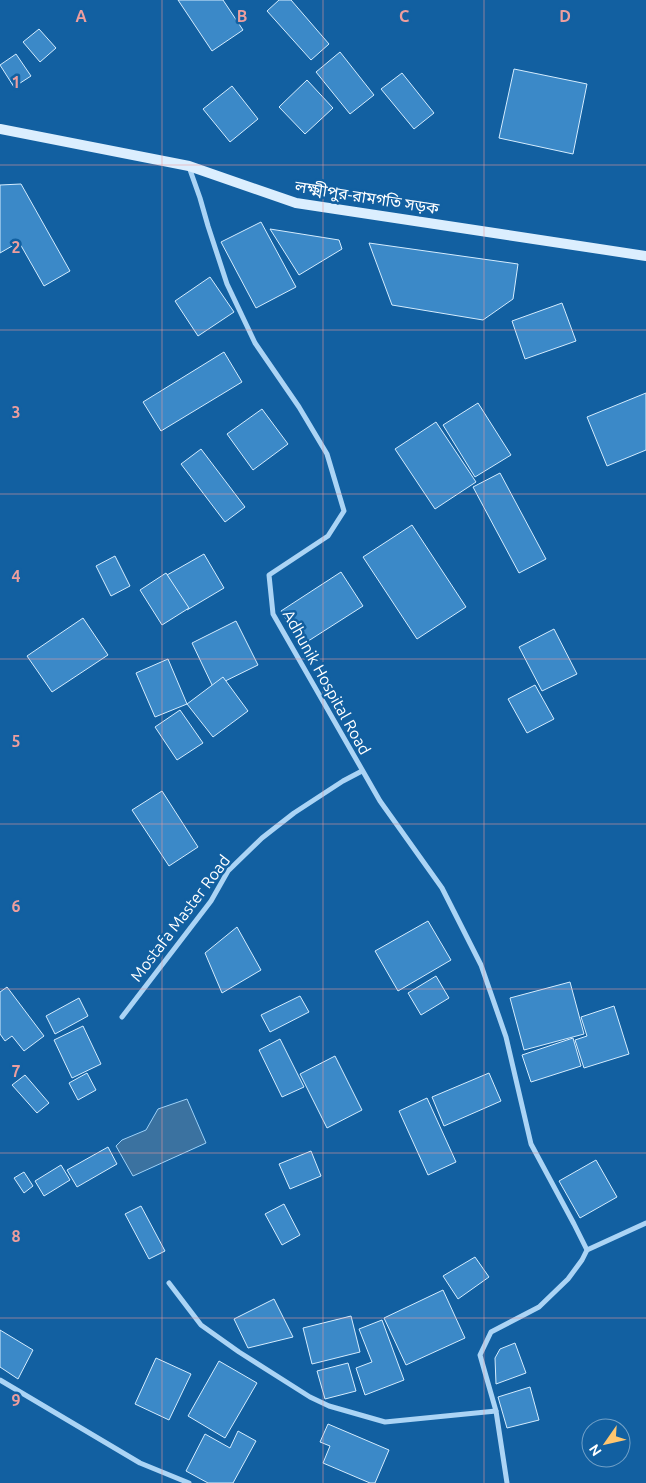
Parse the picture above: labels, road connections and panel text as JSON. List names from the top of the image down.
{
  "streets": {
    "main road": ["লক্ষ্মীপুর-রামগতি সড়ক"],
    "street": ["Adhunik Hospital Road", "Mostafa Master Road"]
  },
  "crossings": [
    ["লক্ষ্মীপুর-রামগতি সড়ক", "Adhunik Hospital Road"],
    ["Adhunik Hospital Road", "Mostafa Master Road"]
  ],
  "north": "bottom left",
  "grid": {
    "columns": [
      "A",
      "B",
      "C",
      "D"
    ],
    "rows": [
      "1",
      "2",
      "3",
      "4",
      "5",
      "6",
      "7",
      "8",
      "9"
    ]
  }
}
